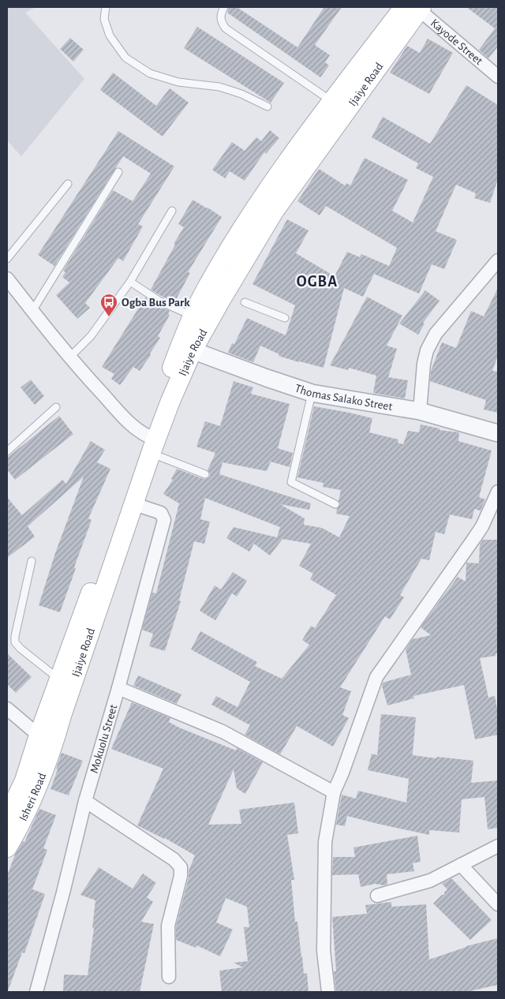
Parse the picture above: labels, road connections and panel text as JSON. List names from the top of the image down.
{
  "streets": {
    "main road": ["Ijaiye Road", "Isheri Road"],
    "street": ["Kayode Street", "Thomas Salako Street", "Mokuolu Street"]
  },
  "crossings": [
    ["Kayode Street", "Ijaiye Road"],
    ["Ijaiye Road", "Thomas Salako Street"],
    ["Ijaiye Road", "Mokuolu Street"],
    ["Ijaiye Road", "Isheri Road"]
  ],
  "districts": ["OGBA"],
  "places": {
    "bus stop": ["Ogba Bus Park"]
  }
}
